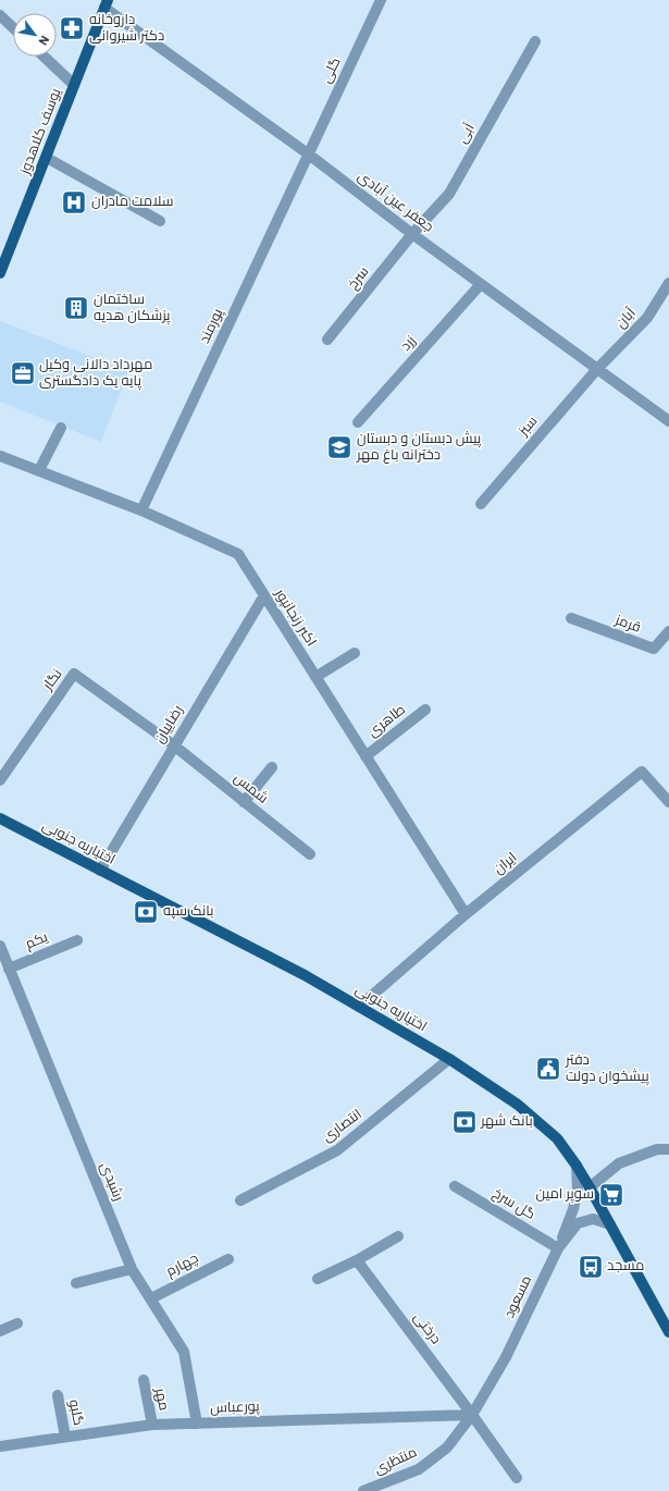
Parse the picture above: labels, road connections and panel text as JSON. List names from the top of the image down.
{
  "streets": {
    "main road": ["یوسف کلاهدوز", "اختیاریه جنوبی"],
    "street": [
      "گلی",
      "آبی",
      "جعفر عین آبادی",
      "سرخ",
      "آبان",
      "پورمند",
      "زرد",
      "سبز",
      "اکبر زنجانپور",
      "قرمز",
      "نگار",
      "طاهری",
      "رضاییان",
      "شمس",
      "ایران",
      "یکم",
      "انتصاری",
      "رشیدی",
      "گل سرخ",
      "چهارم",
      "مسعود",
      "درختی",
      "مهر",
      "پورعباس",
      "گلبو",
      "منتظری"
    ]
  },
  "crossings": [
    ["گلی", "جعفر عین آبادی"],
    ["گلی", "پورمند"],
    ["یوسف کلاهدوز", "جعفر عین آبادی"],
    ["آبی", "جعفر عین آبادی"],
    ["آبی", "سرخ"],
    ["جعفر عین آبادی", "سرخ"],
    ["جعفر عین آبادی", "آبان"],
    ["جعفر عین آبادی", "پورمند"],
    ["جعفر عین آبادی", "زرد"],
    ["جعفر عین آبادی", "سبز"],
    ["آبان", "سبز"],
    ["پورمند", "اکبر زنجانپور"],
    ["اکبر زنجانپور", "طاهری"],
    ["اکبر زنجانپور", "رضاییان"],
    ["اکبر زنجانپور", "ایران"],
    ["نگار", "رضاییان"],
    ["نگار", "شمس"],
    ["رضاییان", "شمس"],
    ["رضاییان", "اختیاریه جنوبی"],
    ["اختیاریه جنوبی", "ایران"],
    ["اختیاریه جنوبی", "انتصاری"],
    ["اختیاریه جنوبی", "مسعود"],
    ["یکم", "رشیدی"],
    ["رشیدی", "چهارم"],
    ["رشیدی", "پورعباس"],
    ["گل سرخ", "مسعود"],
    ["مسعود", "درختی"],
    ["مسعود", "پورعباس"],
    ["مسعود", "منتظری"],
    ["درختی", "پورعباس"],
    ["درختی", "منتظری"],
    ["مهر", "پورعباس"],
    ["پورعباس", "گلبو"],
    ["پورعباس", "منتظری"]
  ],
  "places": {
    "pharmacy": ["داروخانه دکتر شیروانی"],
    "hospital": ["سلامت مادران"],
    "building": ["ساختمان پزشکان هدیه"],
    "office": ["مهرداد دالانی وکیل پایه یک دادگستری"],
    "school or university": ["پیش دبستان و دبستان دخترانه باغ مهر"],
    "bank": ["بانک سپه", "بانک شهر"],
    "public building": ["دفتر پیشخوان دولت"],
    "supermarket": ["سوپر امین"],
    "bus stop": ["مسجد"]
  },
  "north": "bottom right"
}
